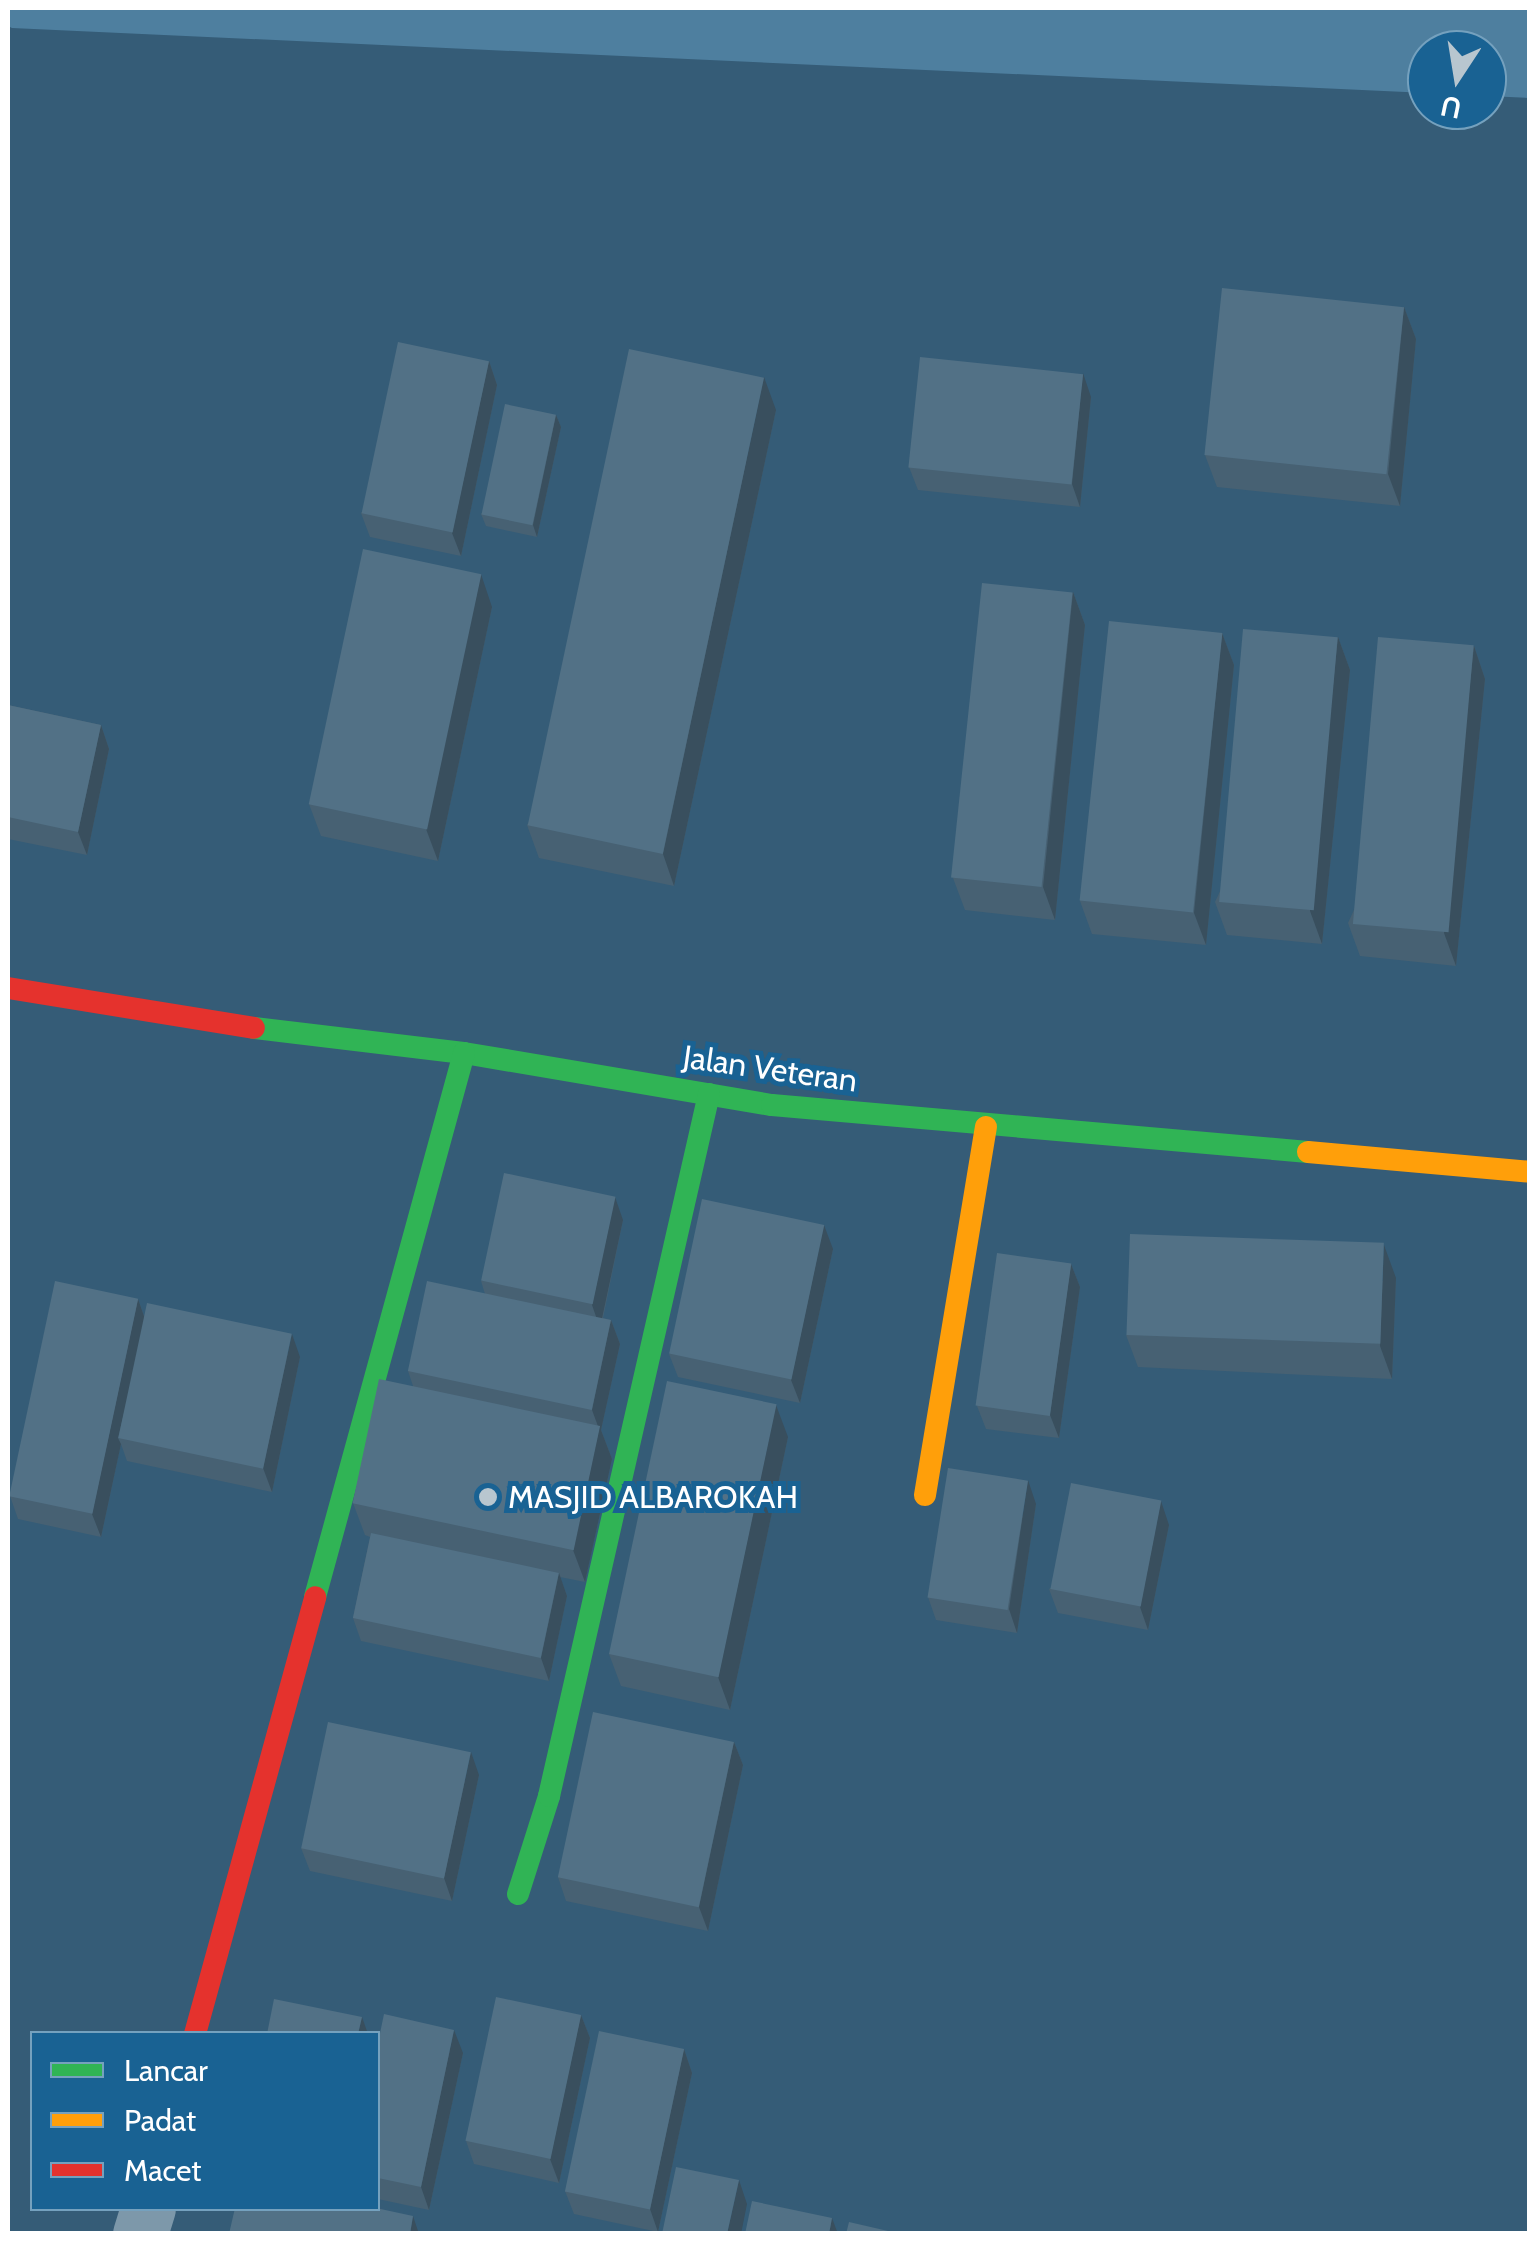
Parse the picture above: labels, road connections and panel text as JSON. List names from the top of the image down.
{
  "streets": {
    "street": ["Jalan Veteran"]
  },
  "places": ["MASJID ALBAROKAH"],
  "legend": ["Lancar", "Padat", "Macet"],
  "north": "bottom"
}
